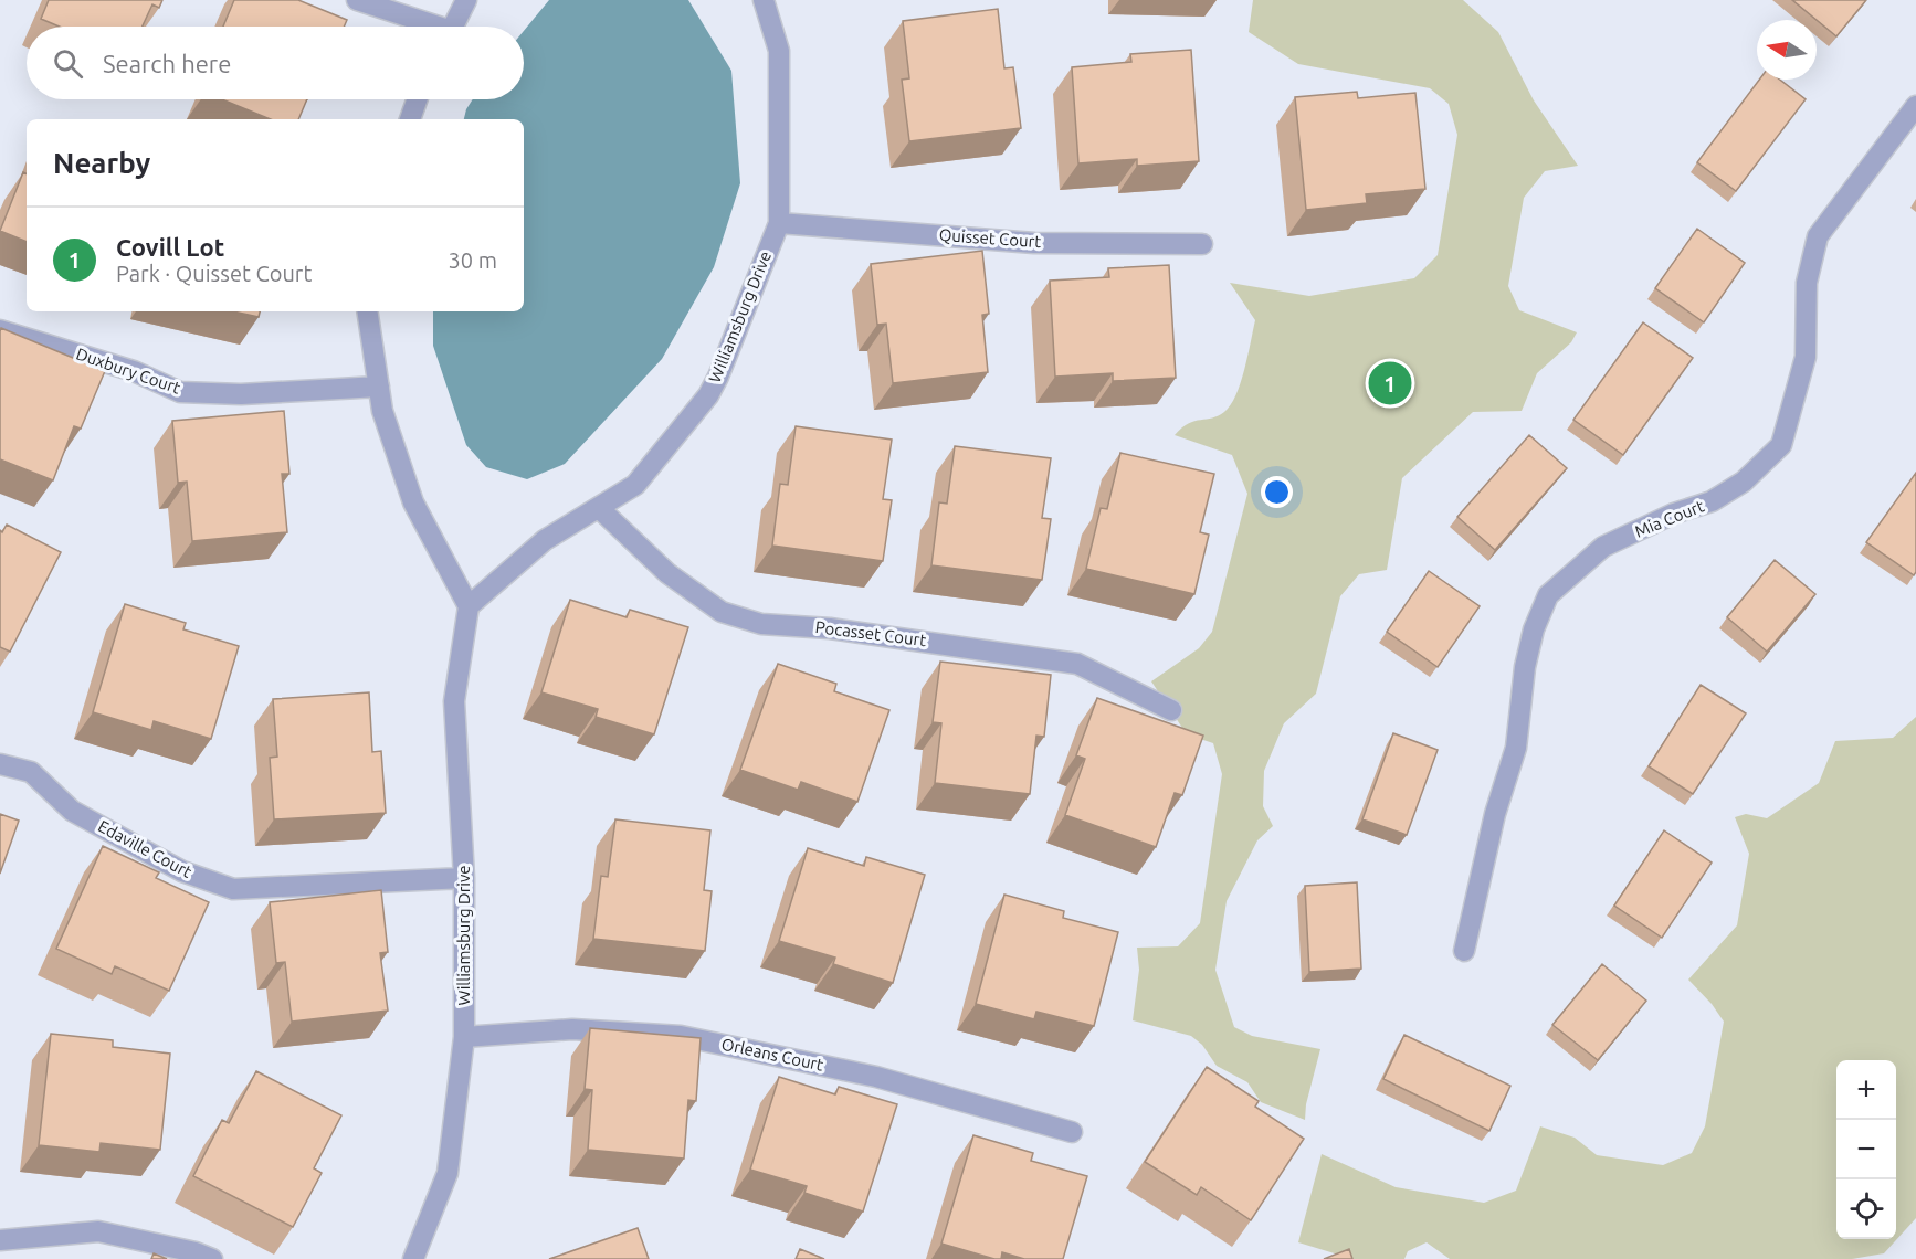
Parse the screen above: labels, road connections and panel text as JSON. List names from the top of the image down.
{
  "streets": {
    "street": [
      "Quisset Court",
      "Williamsburg Drive",
      "Duxbury Court",
      "Mia Court",
      "Pocasset Court",
      "Edaville Court",
      "Orleans Court"
    ]
  },
  "crossings": [
    ["Quisset Court", "Williamsburg Drive"],
    ["Williamsburg Drive", "Pocasset Court"],
    ["Williamsburg Drive", "Edaville Court"],
    ["Williamsburg Drive", "Orleans Court"]
  ],
  "north": "left",
  "page": {
    "search": "Search here",
    "heading": "Nearby",
    "list": [
      {
        "mark": "1",
        "name": "Covill Lot",
        "note": "Park · Quisset Court",
        "value": "30 m"
      }
    ],
    "pins": "1",
    "map_buttons": ["+", "−"]
  }
}
